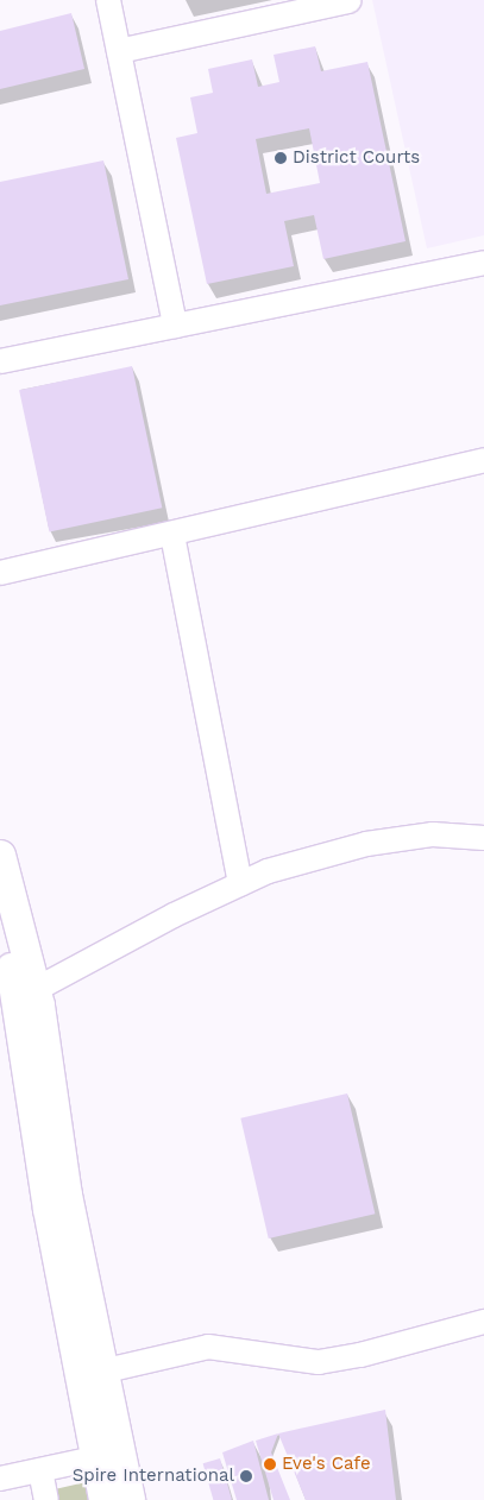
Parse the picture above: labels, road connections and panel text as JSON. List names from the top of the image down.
{
  "places": ["District Courts", "Eve's Cafe", "Spire International"]
}
